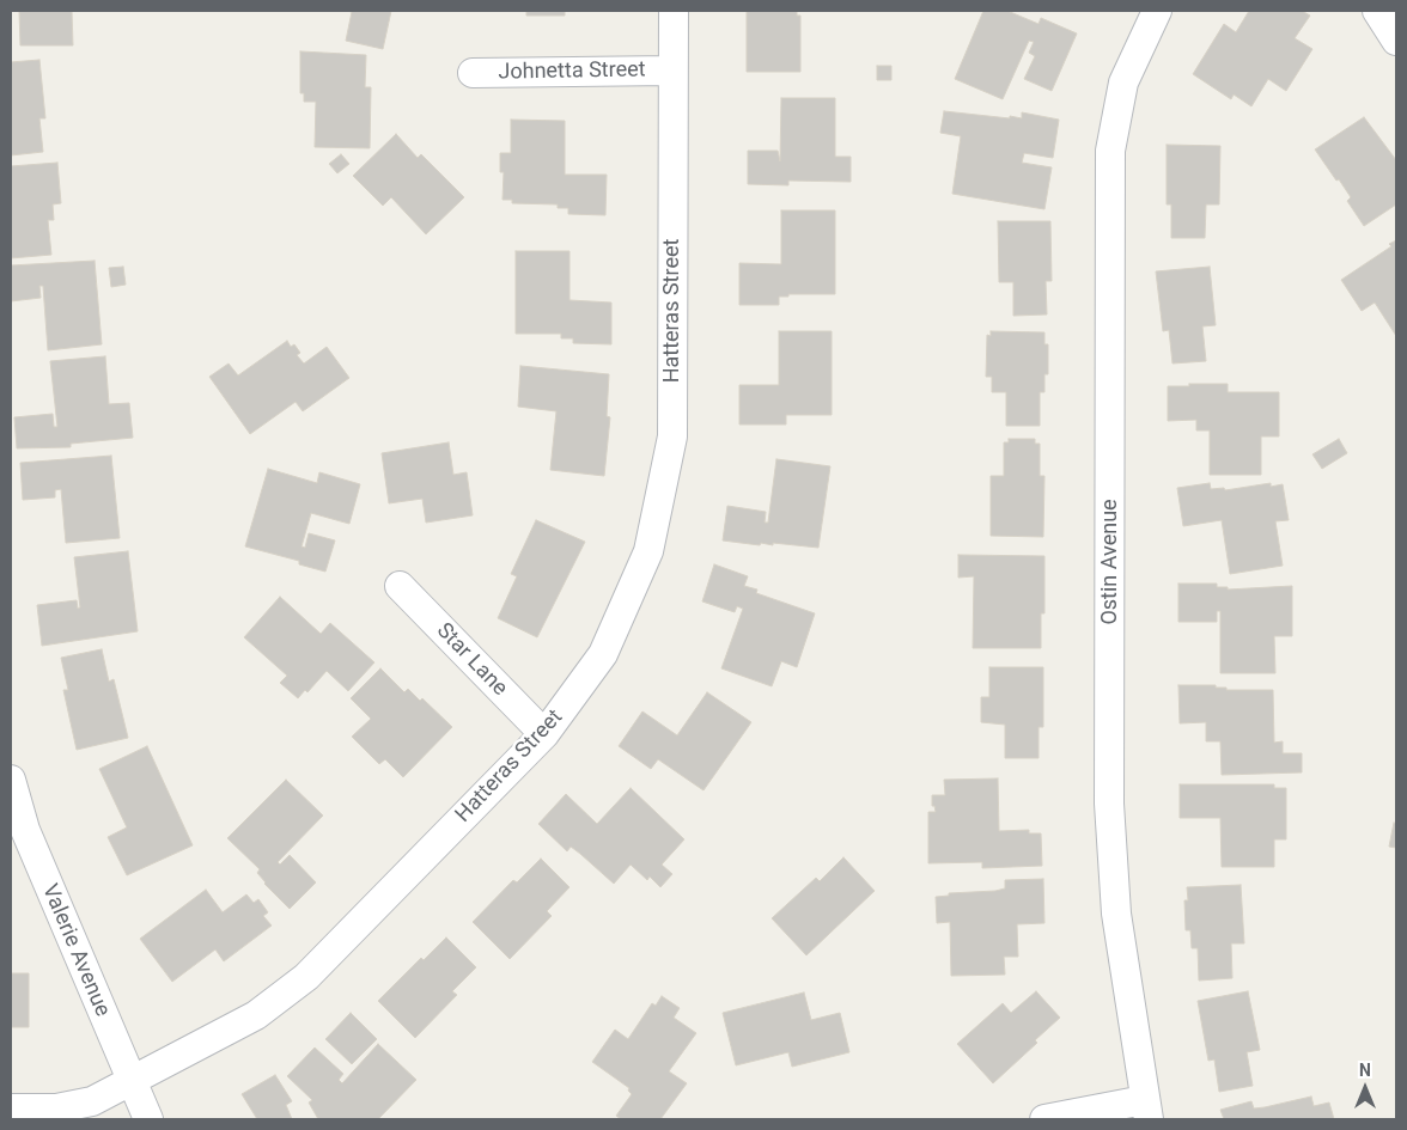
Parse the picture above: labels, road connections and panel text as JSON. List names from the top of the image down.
{
  "streets": {
    "street": [
      "Johnetta Street",
      "Hatteras Street",
      "Ostin Avenue",
      "Star Lane",
      "Valerie Avenue"
    ]
  },
  "crossings": [
    ["Johnetta Street", "Hatteras Street"],
    ["Hatteras Street", "Star Lane"],
    ["Hatteras Street", "Valerie Avenue"]
  ],
  "north": "top"
}
